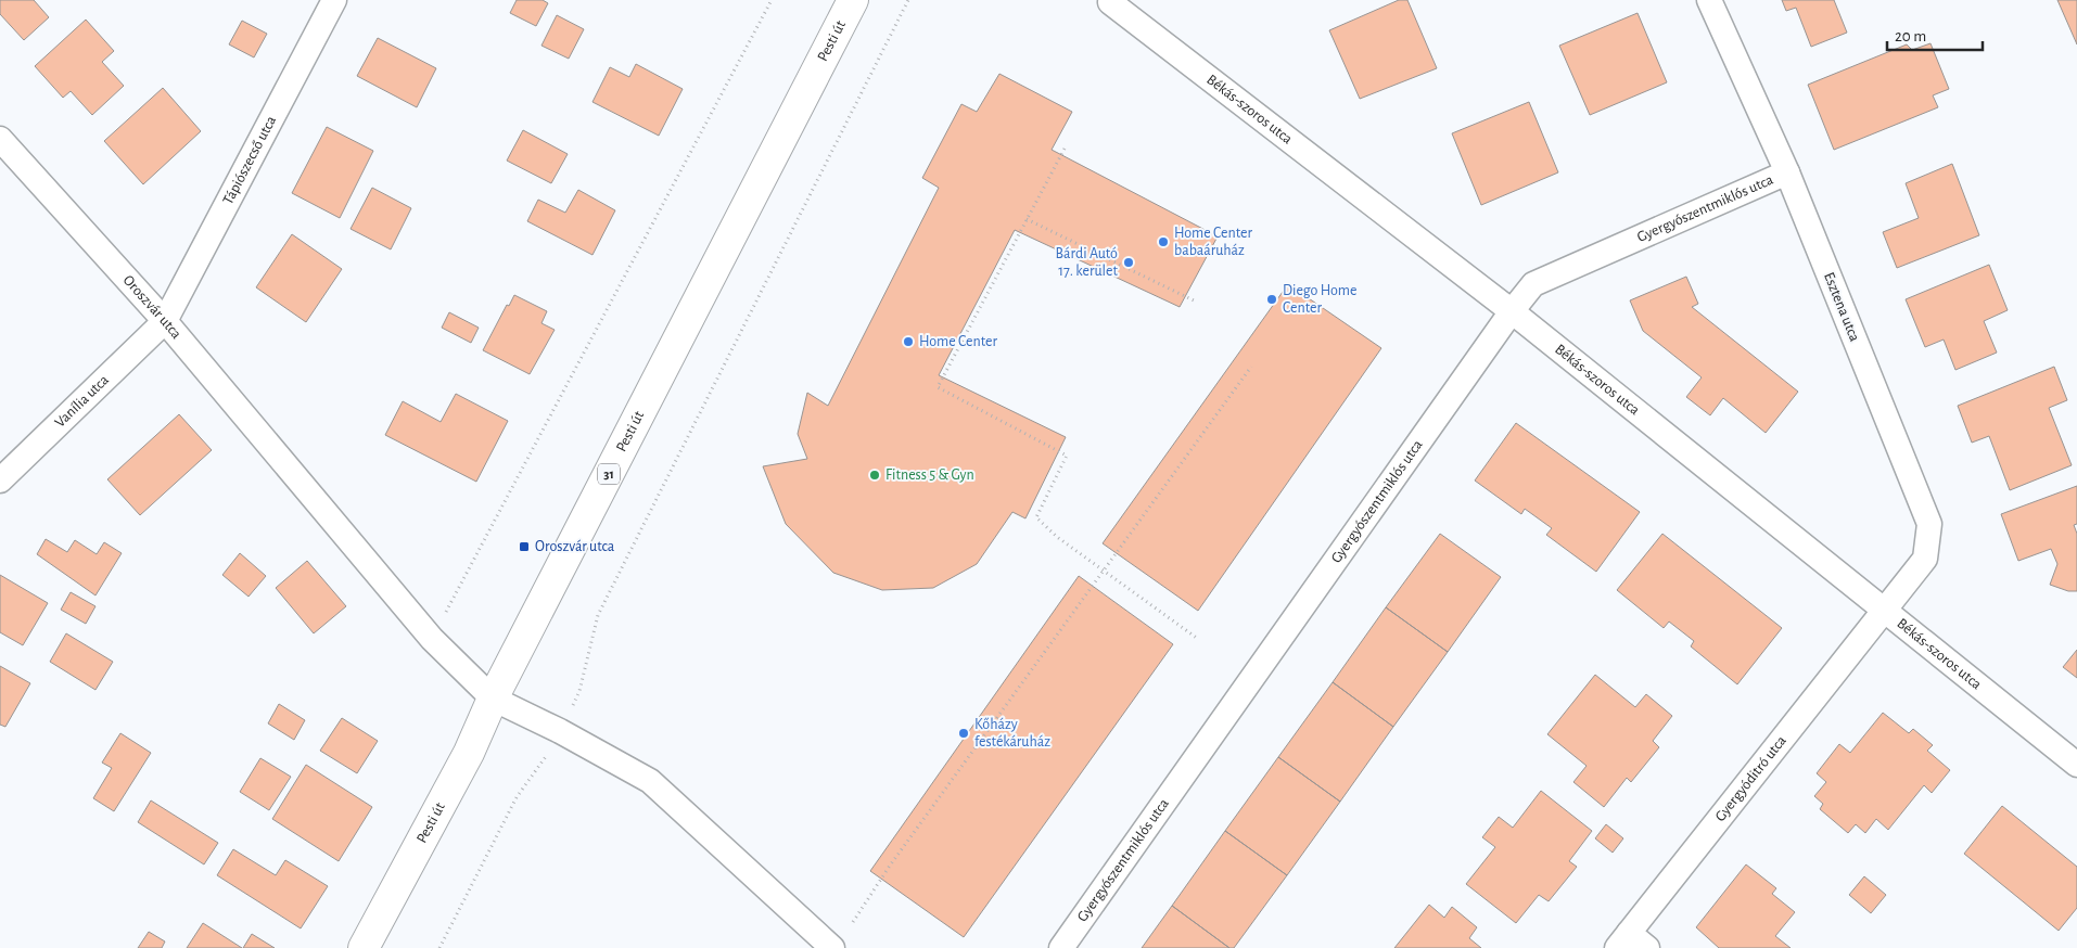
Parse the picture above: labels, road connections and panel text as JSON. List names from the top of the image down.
{
  "streets": {
    "main road": ["Pesti út", "31"],
    "street": [
      "Békás-szoros utca",
      "Tápiószecső utca",
      "Gyergyószentmiklós utca",
      "Esztena utca",
      "Oroszvár utca",
      "Vanília utca",
      "Gyergyóditró utca"
    ]
  },
  "crossings": [
    ["Pesti út", "Oroszvár utca"],
    ["Békás-szoros utca", "Gyergyószentmiklós utca"],
    ["Békás-szoros utca", "Esztena utca"],
    ["Békás-szoros utca", "Gyergyóditró utca"],
    ["Tápiószecső utca", "Oroszvár utca"],
    ["Tápiószecső utca", "Vanília utca"],
    ["Gyergyószentmiklós utca", "Esztena utca"],
    ["Esztena utca", "Gyergyóditró utca"],
    ["Oroszvár utca", "Vanília utca"]
  ],
  "places": {
    "other": [
      "Home Center babaáruház",
      "Bárdi Autó 17. kerület",
      "Diego Home Center",
      "Home Center",
      "Fitness 5 & Gyn",
      "Kőházy festékáruház"
    ],
    "transit": ["Oroszvár utca"]
  },
  "scale_bar": "20 m"
}
